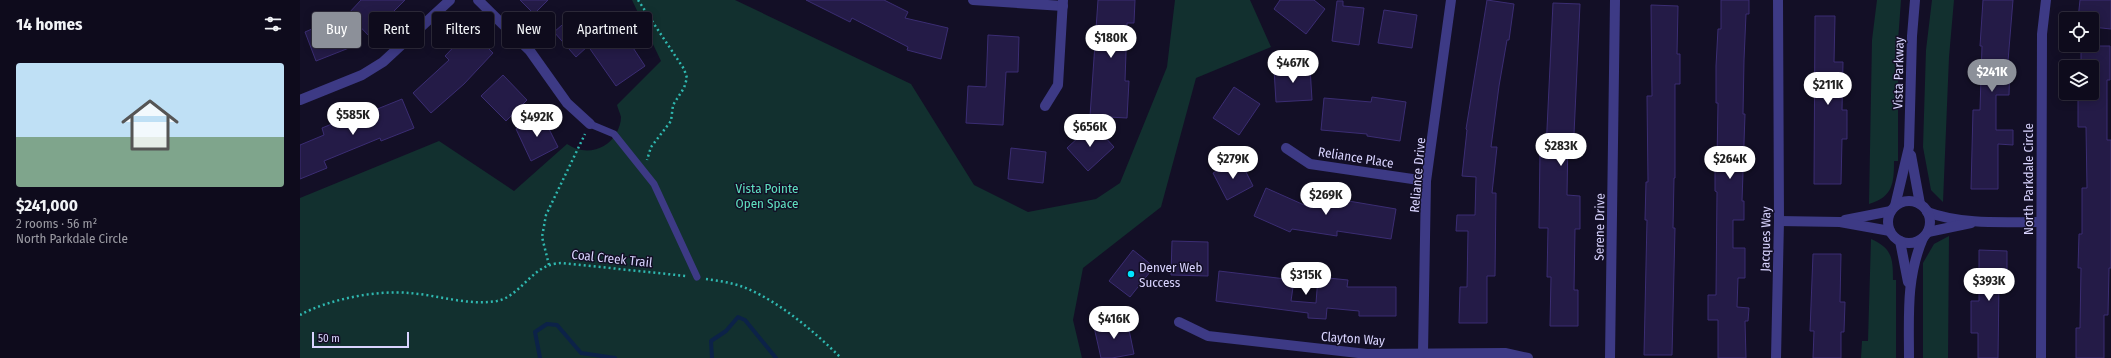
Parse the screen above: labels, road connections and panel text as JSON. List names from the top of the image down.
{
  "streets": {
    "street": [
      "Vista Parkway",
      "Reliance Place",
      "Reliance Drive",
      "North Parkdale Circle",
      "Serene Drive",
      "Jacques Way",
      "Clayton Way"
    ],
    "path": ["Coal Creek Trail"]
  },
  "crossings": [
    ["Reliance Place", "Reliance Drive"],
    ["Reliance Drive", "Clayton Way"]
  ],
  "parks": ["Vista Pointe Open Space"],
  "places": ["Denver Web Success"],
  "scale_bar": "50 m",
  "page": {
    "heading": "14 homes",
    "chip": [
      "Buy",
      "Rent",
      "Filters",
      "New",
      "Apartment"
    ],
    "price": [
      "$180K",
      "$467K",
      "$241K",
      "$211K",
      "$585K",
      "$492K",
      "$656K",
      "$283K",
      "$279K",
      "$264K",
      "$269K",
      "$315K",
      "$393K",
      "$416K"
    ],
    "list": [
      {
        "name": "$241,000",
        "note": "2 rooms · 56 m² · North Parkdale Circle"
      }
    ],
    "scale": "50 m"
  }
}
